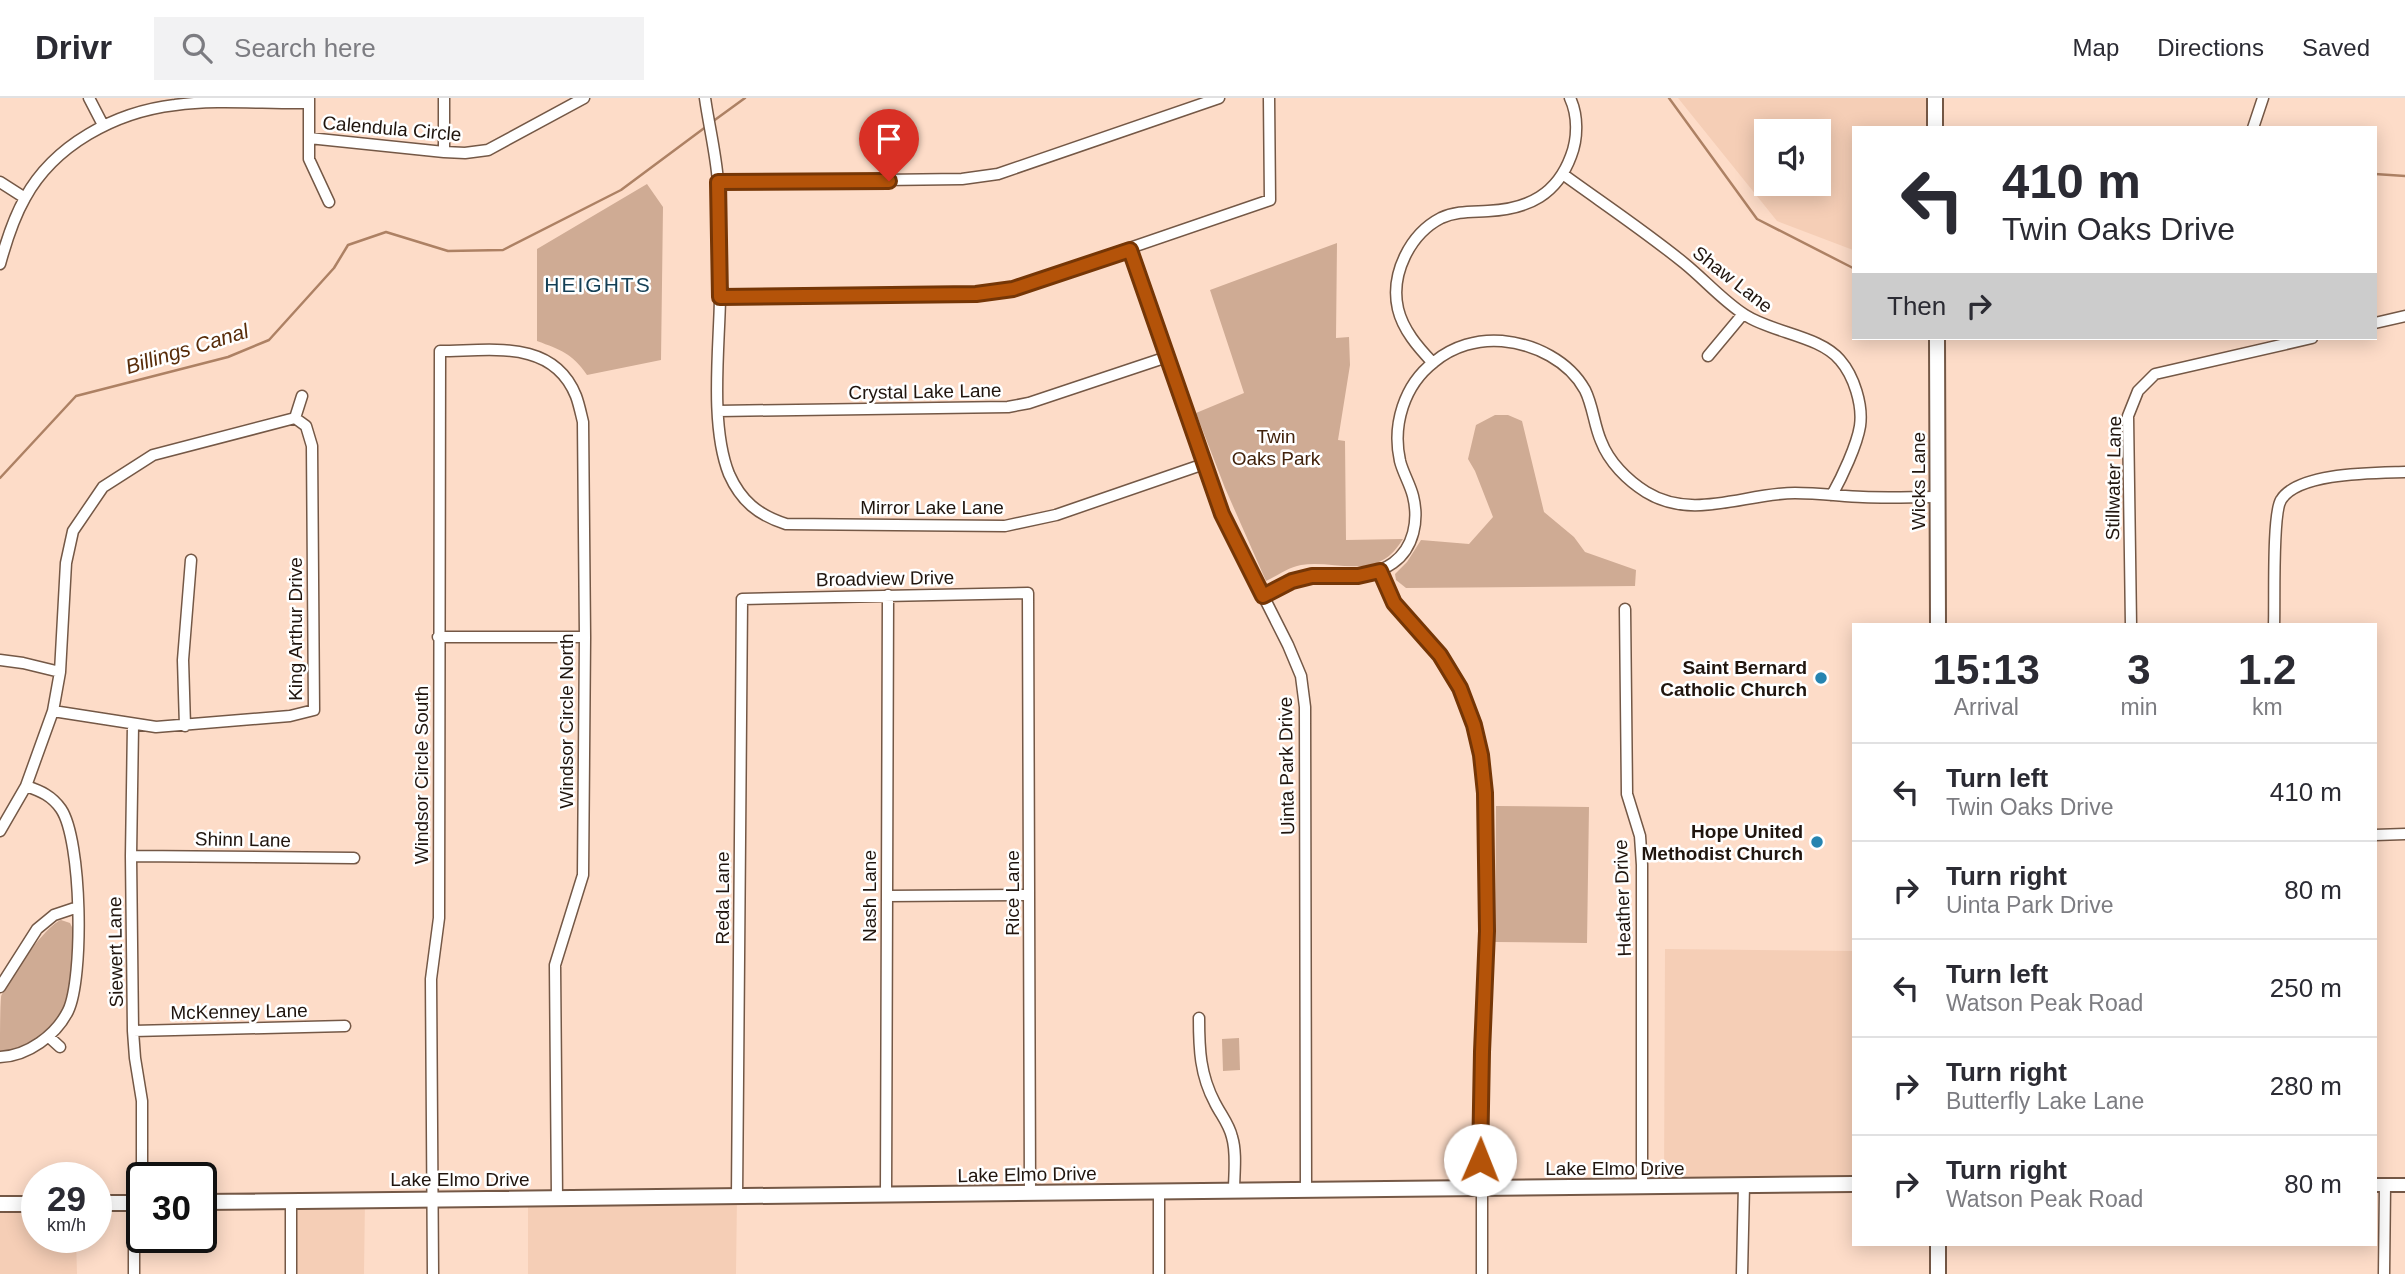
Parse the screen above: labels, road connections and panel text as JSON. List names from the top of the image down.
{
  "streets": {
    "main road": ["Wicks Lane", "Lake Elmo Drive"],
    "street": [
      "Calendula Circle",
      "Shaw Lane",
      "Crystal Lake Lane",
      "Stillwater Lane",
      "Mirror Lake Lane",
      "Broadview Drive",
      "King Arthur Drive",
      "Windsor Circle North",
      "Uinta Park Drive",
      "Windsor Circle South",
      "Shinn Lane",
      "Rice Lane",
      "Nash Lane",
      "Reda Lane",
      "Heather Drive",
      "Siewert Lane",
      "McKenney Lane"
    ]
  },
  "crossings": [
    ["Crystal Lake Lane", "Mirror Lake Lane"],
    ["Crystal Lake Lane", "Uinta Park Drive"],
    ["Mirror Lake Lane", "Uinta Park Drive"],
    ["Broadview Drive", "Rice Lane"],
    ["Broadview Drive", "Nash Lane"],
    ["Broadview Drive", "Reda Lane"],
    ["King Arthur Drive", "Siewert Lane"],
    ["Windsor Circle North", "Windsor Circle South"],
    ["Windsor Circle North", "Lake Elmo Drive"],
    ["Uinta Park Drive", "Lake Elmo Drive"],
    ["Windsor Circle South", "Lake Elmo Drive"],
    ["Shinn Lane", "Siewert Lane"],
    ["Rice Lane", "Lake Elmo Drive"],
    ["Nash Lane", "Lake Elmo Drive"],
    ["Reda Lane", "Lake Elmo Drive"],
    ["Heather Drive", "Lake Elmo Drive"],
    ["Siewert Lane", "McKenney Lane"]
  ],
  "districts": ["HEIGHTS"],
  "water": ["Billings Canal"],
  "parks": ["Twin Oaks Park"],
  "places": ["Saint Bernard Catholic Church", "Hope United Methodist Church"],
  "page": {
    "header": "Drivr",
    "search": "Search here",
    "nav": ["Map", "Directions", "Saved"],
    "turn": ["410 m", "Twin Oaks Drive"],
    "then": "Then",
    "eta": [
      "15:13",
      "Arrival",
      "3",
      "min",
      "1.2",
      "km"
    ],
    "list": [
      {
        "name": "Turn left",
        "note": "Twin Oaks Drive",
        "value": "410 m"
      },
      {
        "name": "Turn right",
        "note": "Uinta Park Drive",
        "value": "80 m"
      },
      {
        "name": "Turn left",
        "note": "Watson Peak Road",
        "value": "250 m"
      },
      {
        "name": "Turn right",
        "note": "Butterfly Lake Lane",
        "value": "280 m"
      },
      {
        "name": "Turn right",
        "note": "Watson Peak Road",
        "value": "80 m"
      }
    ],
    "speed": "29 km/h",
    "limit": "30"
  }
}
